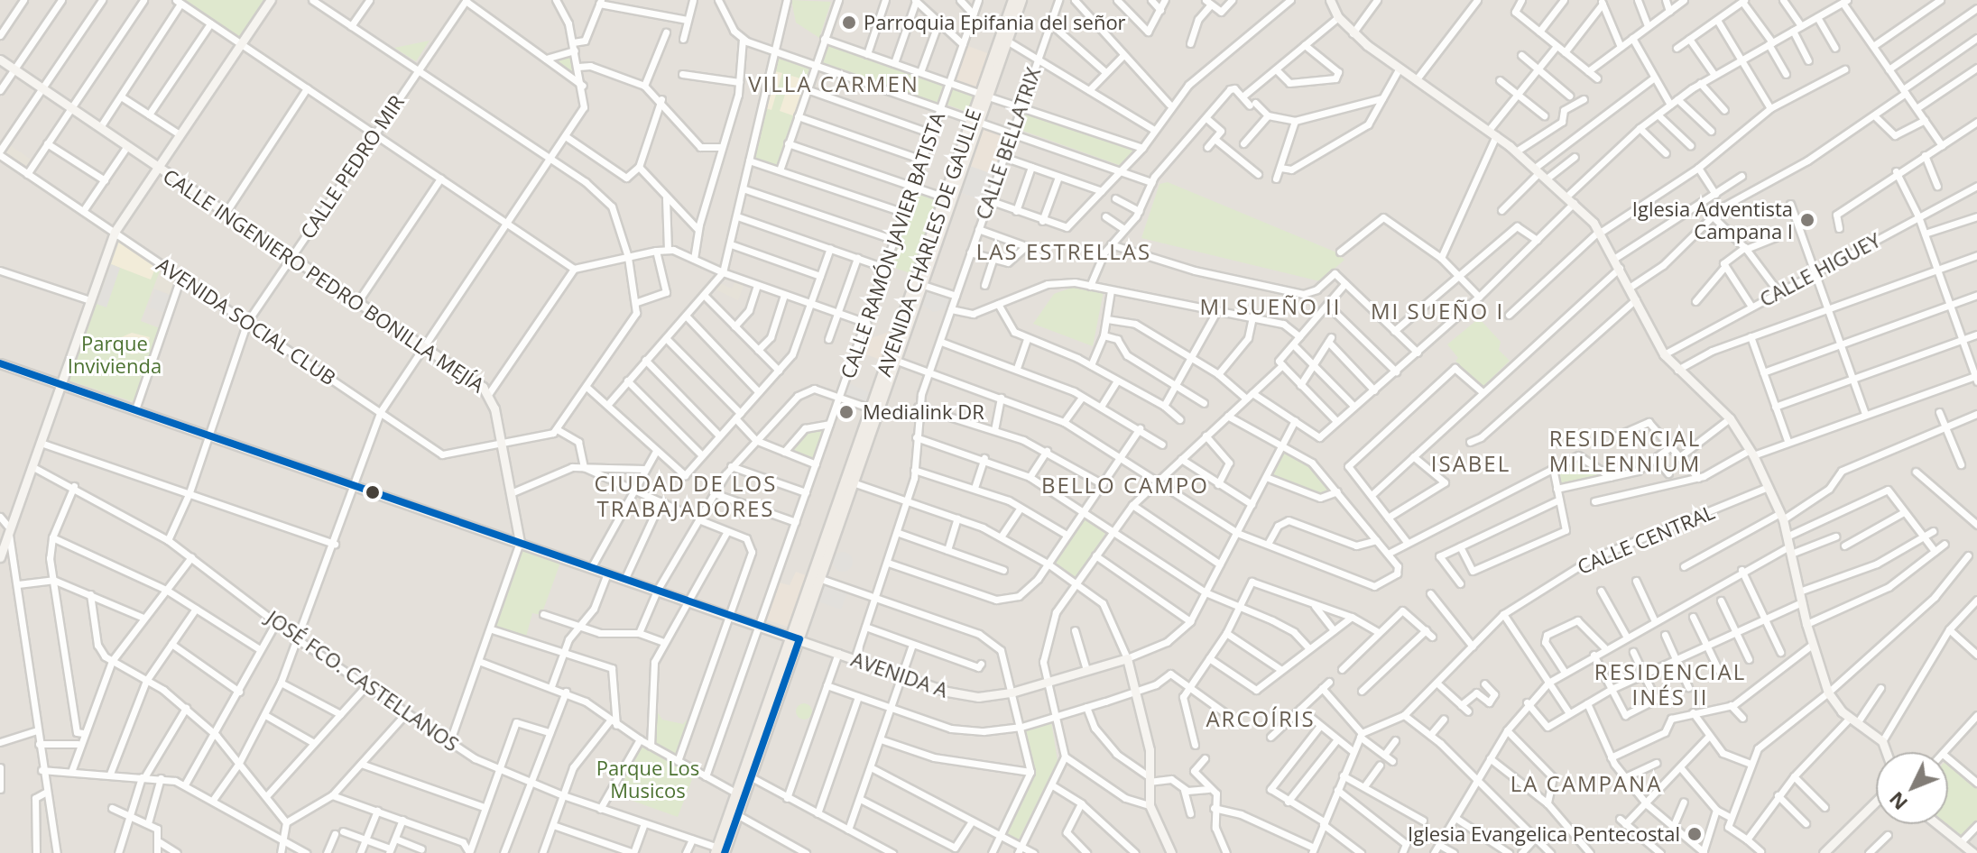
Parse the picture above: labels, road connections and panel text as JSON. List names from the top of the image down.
{
  "streets": {
    "main road": ["AVENIDA CHARLES DE GAULLE"],
    "street": [
      "CALLE BELLATRIX",
      "CALLE PEDRO MIR",
      "CALLE RAMÓN JAVIER BATISTA",
      "CALLE HIGUEY",
      "CALLE INGENIERO PEDRO BONILLA MEJÍA",
      "AVENIDA SOCIAL CLUB",
      "CALLE CENTRAL",
      "AVENIDA A",
      "JOSÉ FCO. CASTELLANOS"
    ]
  },
  "crossings": [
    ["CALLE BELLATRIX", "AVENIDA A"],
    ["CALLE PEDRO MIR", "CALLE INGENIERO PEDRO BONILLA MEJÍA"],
    ["CALLE PEDRO MIR", "AVENIDA SOCIAL CLUB"],
    ["CALLE PEDRO MIR", "AVENIDA A"],
    ["CALLE PEDRO MIR", "JOSÉ FCO. CASTELLANOS"],
    ["AVENIDA CHARLES DE GAULLE", "AVENIDA A"],
    ["AVENIDA CHARLES DE GAULLE", "JOSÉ FCO. CASTELLANOS"],
    ["CALLE RAMÓN JAVIER BATISTA", "AVENIDA A"],
    ["CALLE INGENIERO PEDRO BONILLA MEJÍA", "AVENIDA SOCIAL CLUB"],
    ["CALLE INGENIERO PEDRO BONILLA MEJÍA", "AVENIDA A"],
    ["CALLE INGENIERO PEDRO BONILLA MEJÍA", "JOSÉ FCO. CASTELLANOS"]
  ],
  "districts": [
    "VILLA CARMEN",
    "LAS ESTRELLAS",
    "MI SUEÑO II",
    "MI SUEÑO I",
    "RESIDENCIAL MILLENNIUM",
    "ISABEL",
    "CIUDAD DE LOS TRABAJADORES",
    "BELLO CAMPO",
    "RESIDENCIAL INÉS II",
    "ARCOÍRIS",
    "LA CAMPANA"
  ],
  "parks": ["Parque Invivienda", "Parque Los Musicos"],
  "places": [
    "Parroquia Epifania del señor",
    "Iglesia Adventista Campana I",
    "Medialink DR",
    "Iglesia Evangelica Pentecostal"
  ],
  "north": "bottom left"
}
